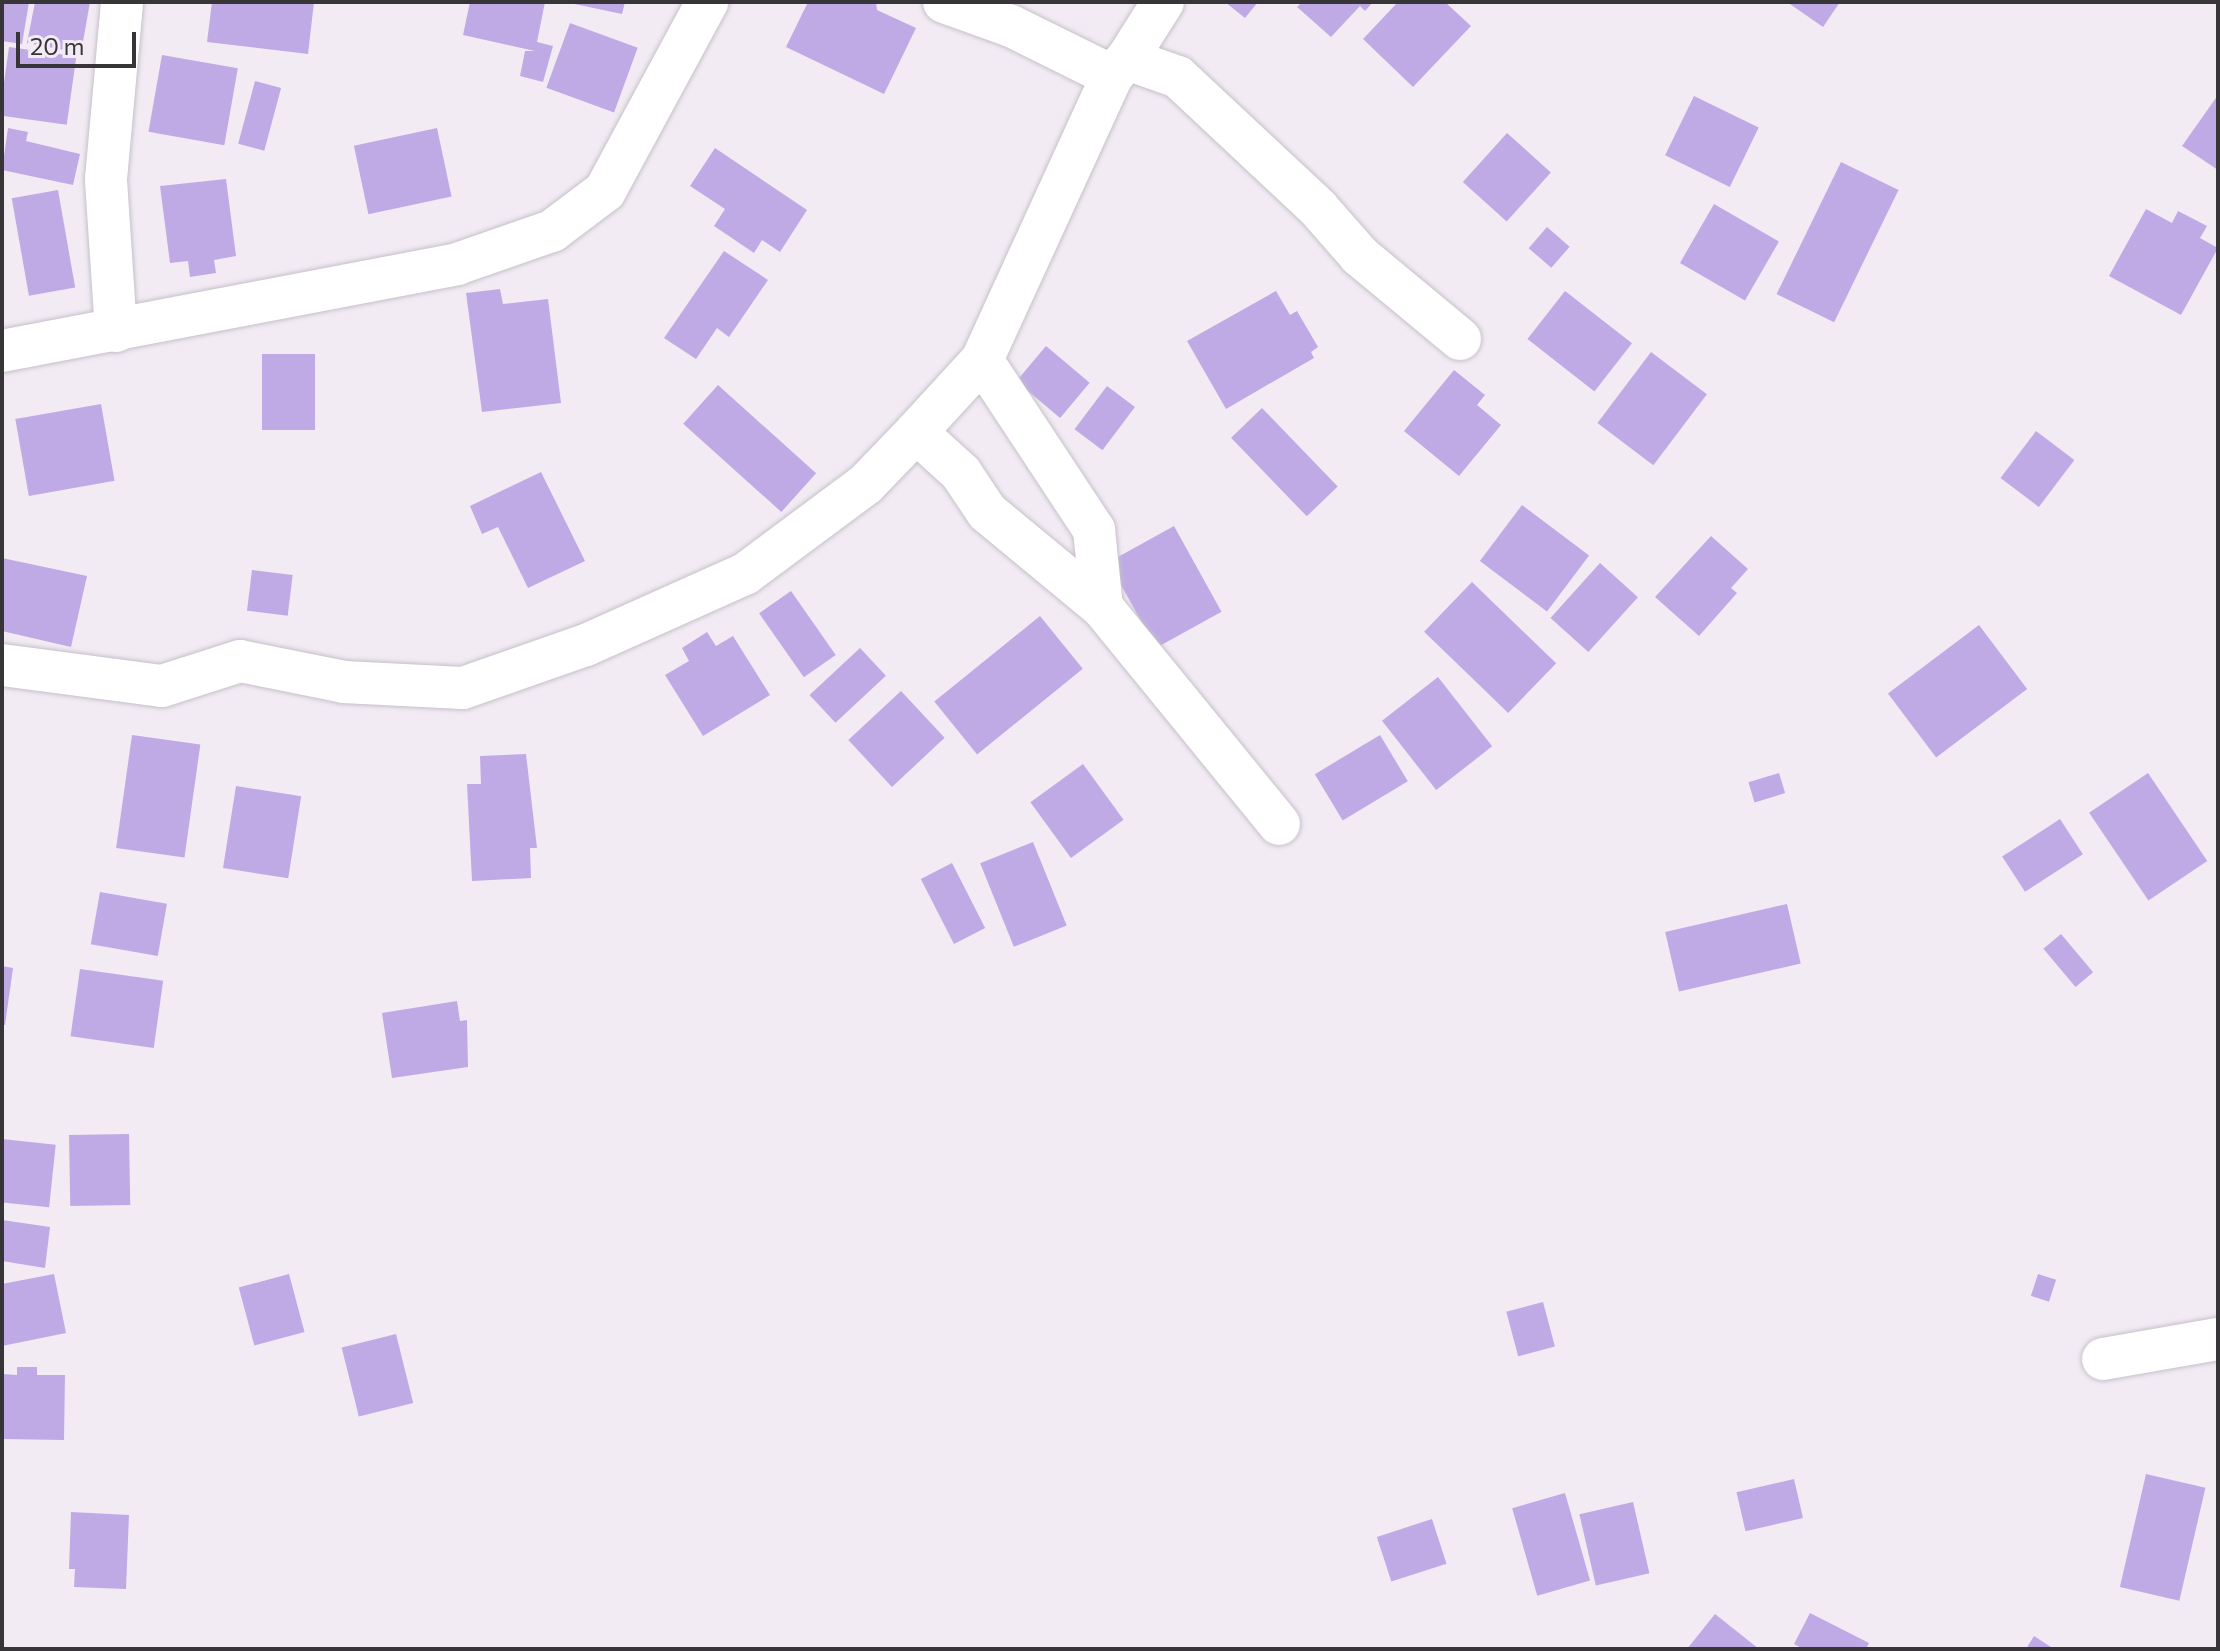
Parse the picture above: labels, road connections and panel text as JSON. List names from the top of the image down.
{
  "scale_bar": "20 m"
}
